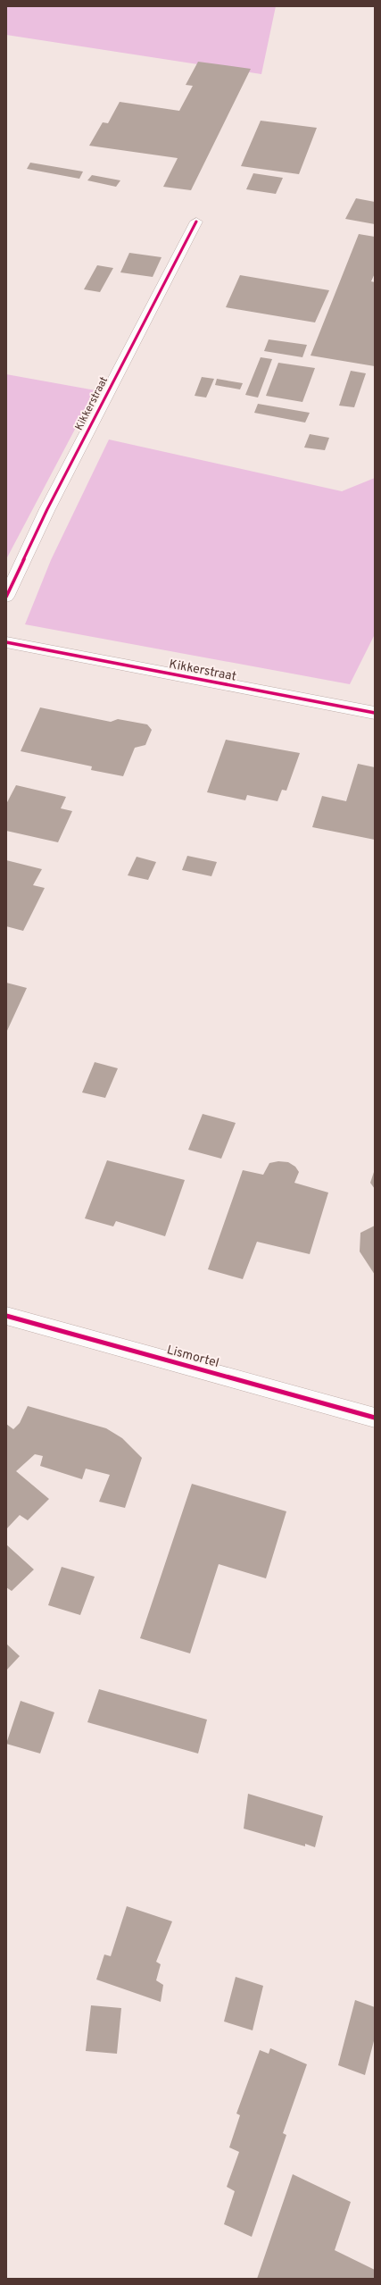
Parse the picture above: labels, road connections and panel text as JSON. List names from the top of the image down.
{
  "streets": {
    "street": ["Kikkerstraat", "Lismortel"]
  }
}
